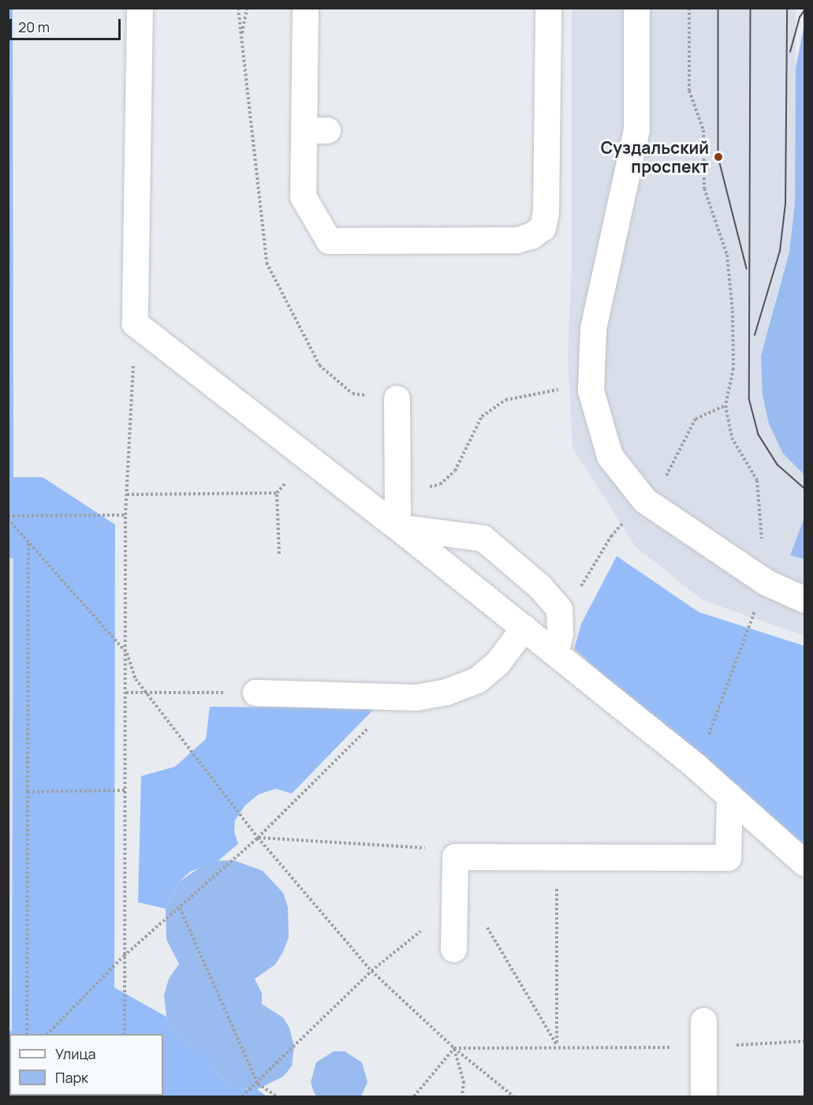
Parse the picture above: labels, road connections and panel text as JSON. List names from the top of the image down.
{
  "places": ["Суздальский проспект"],
  "legend": ["Улица", "Парк"],
  "scale_bar": "20 m"
}
